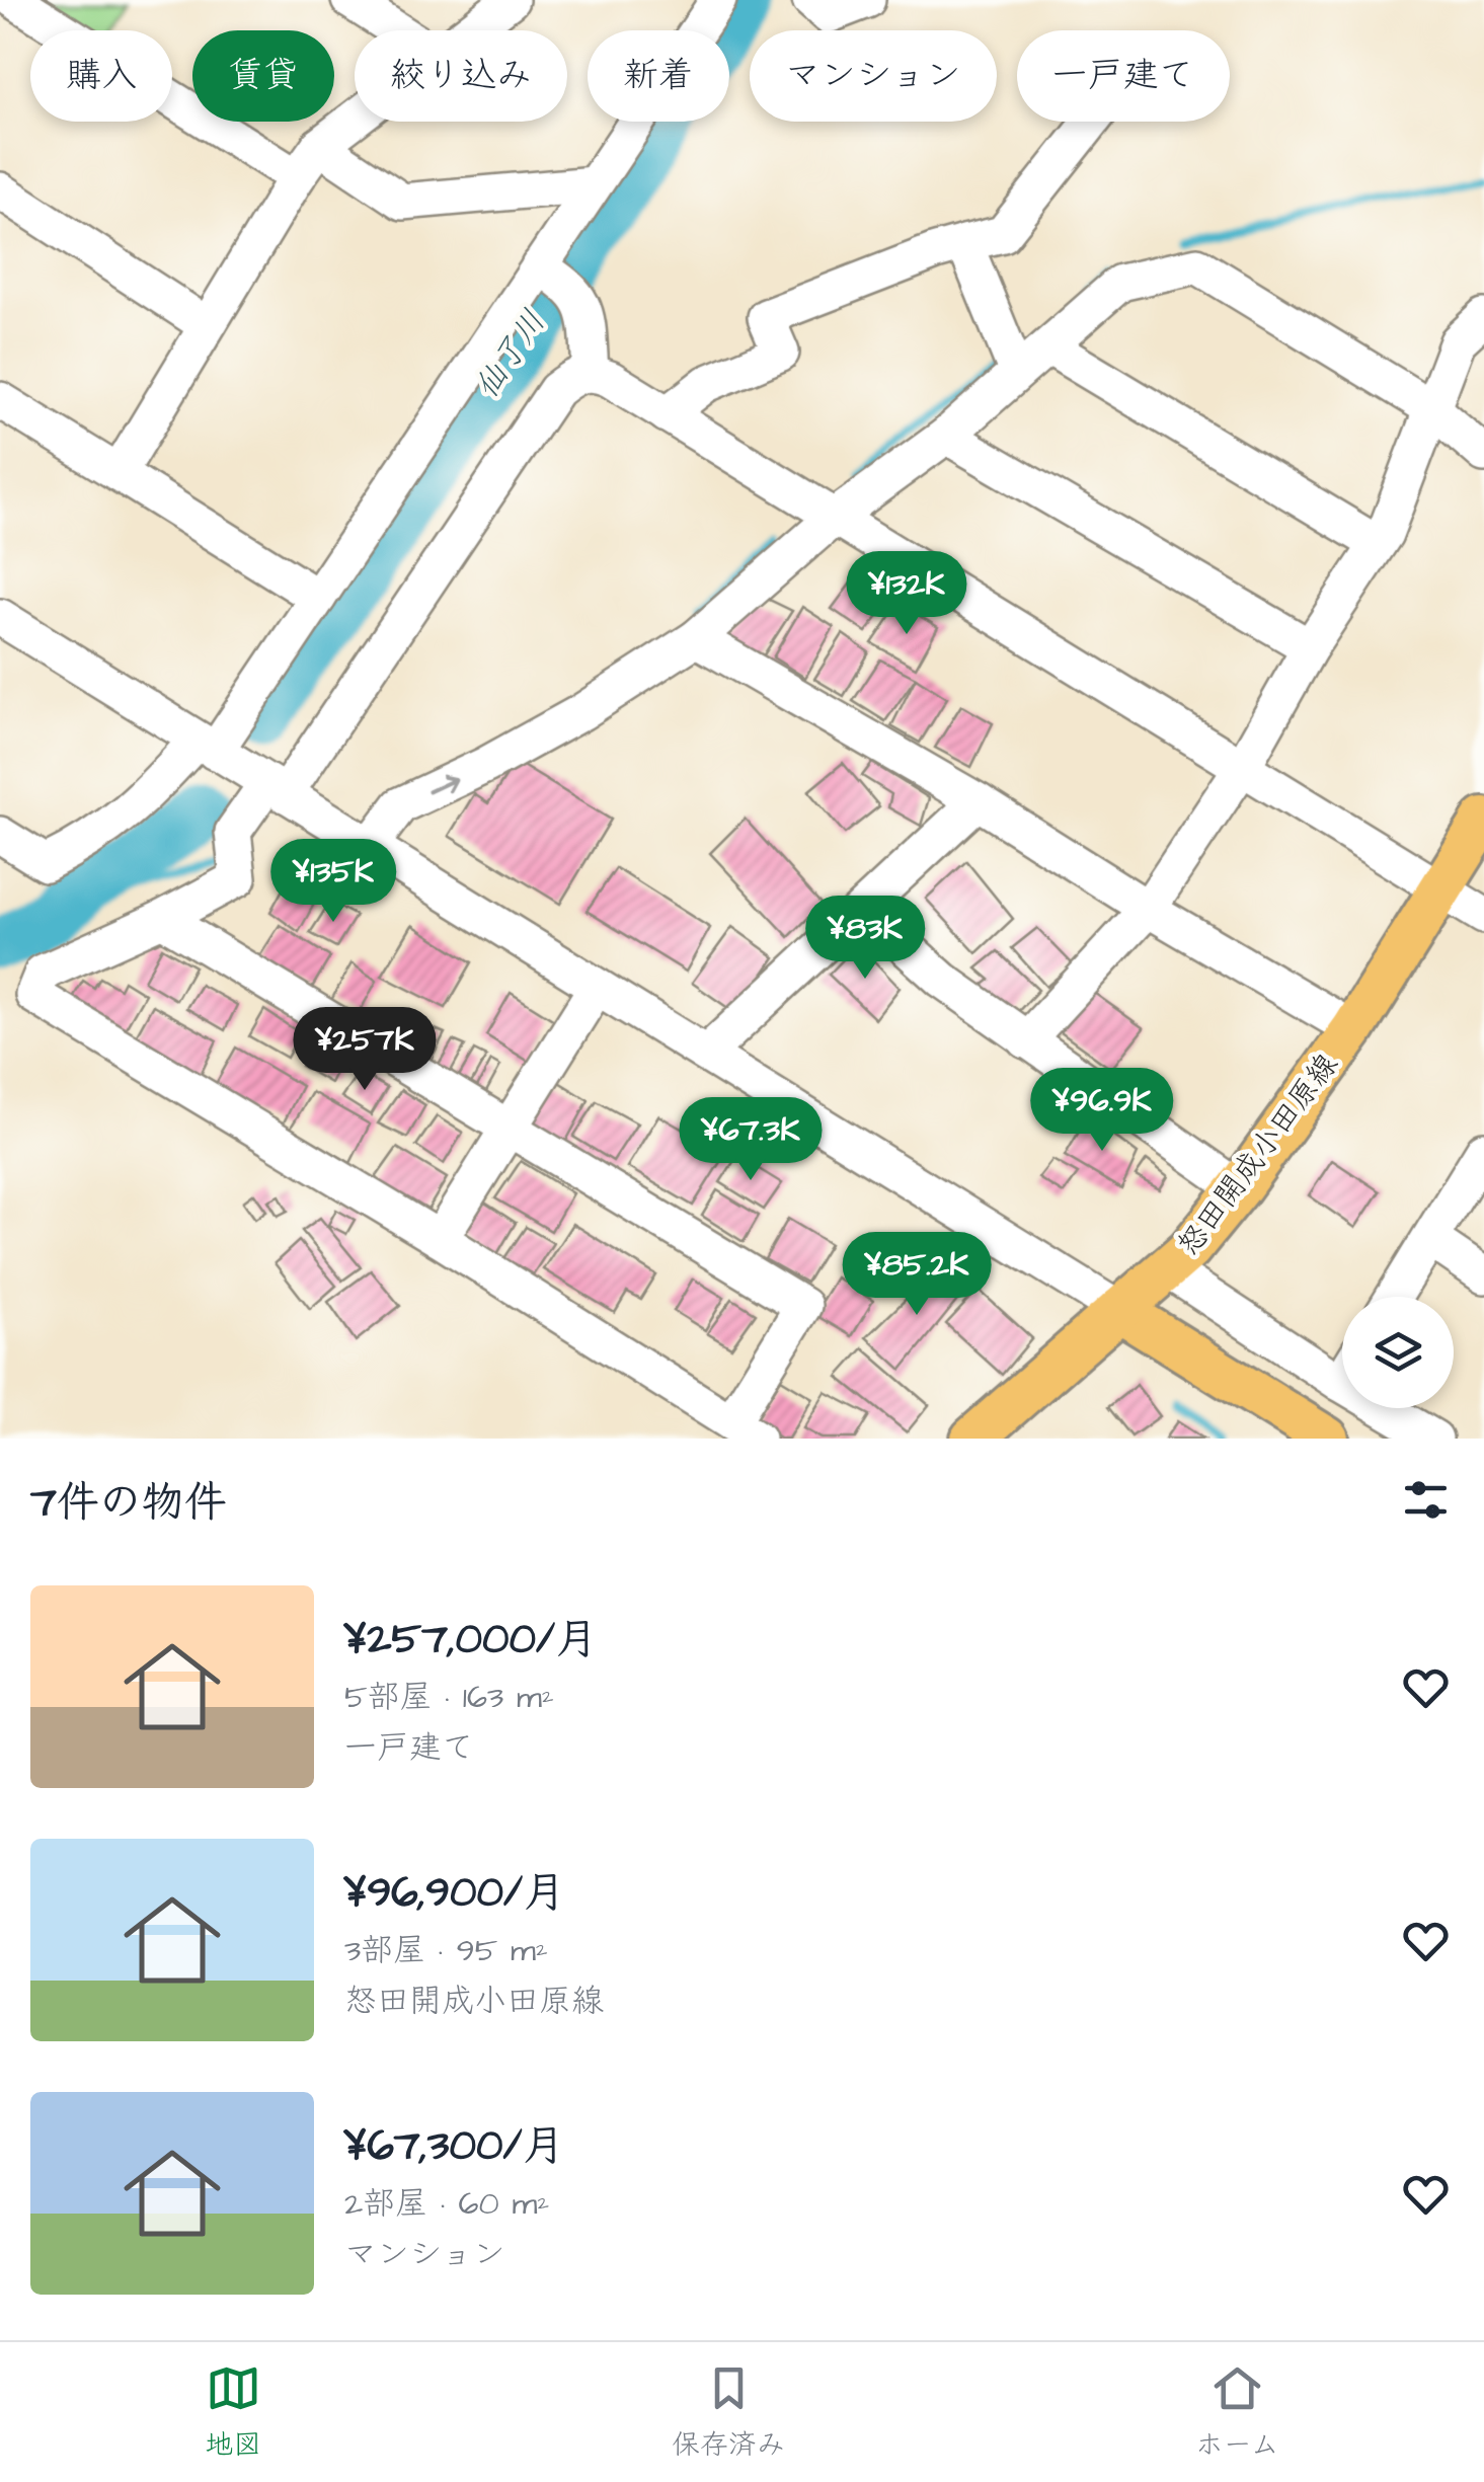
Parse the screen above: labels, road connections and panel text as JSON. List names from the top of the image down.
{
  "streets": {
    "main road": ["怒田開成小田原線"]
  },
  "water": ["仙了川"],
  "page": {
    "chip": [
      "購入",
      "賃貸",
      "絞り込み",
      "新着",
      "マンション",
      "一戸建て"
    ],
    "price": [
      "¥132K",
      "¥135K",
      "¥83K",
      "¥257K",
      "¥96.9K",
      "¥67.3K",
      "¥85.2K"
    ],
    "heading": "7件の物件",
    "list": [
      {
        "name": "¥257,000/月",
        "note": "5部屋 · 163 m² · 一戸建て"
      },
      {
        "name": "¥96,900/月",
        "note": "3部屋 · 95 m² · 怒田開成小田原線"
      },
      {
        "name": "¥67,300/月",
        "note": "2部屋 · 60 m² · マンション"
      }
    ],
    "tabs": ["地図", "保存済み", "ホーム"]
  }
}
